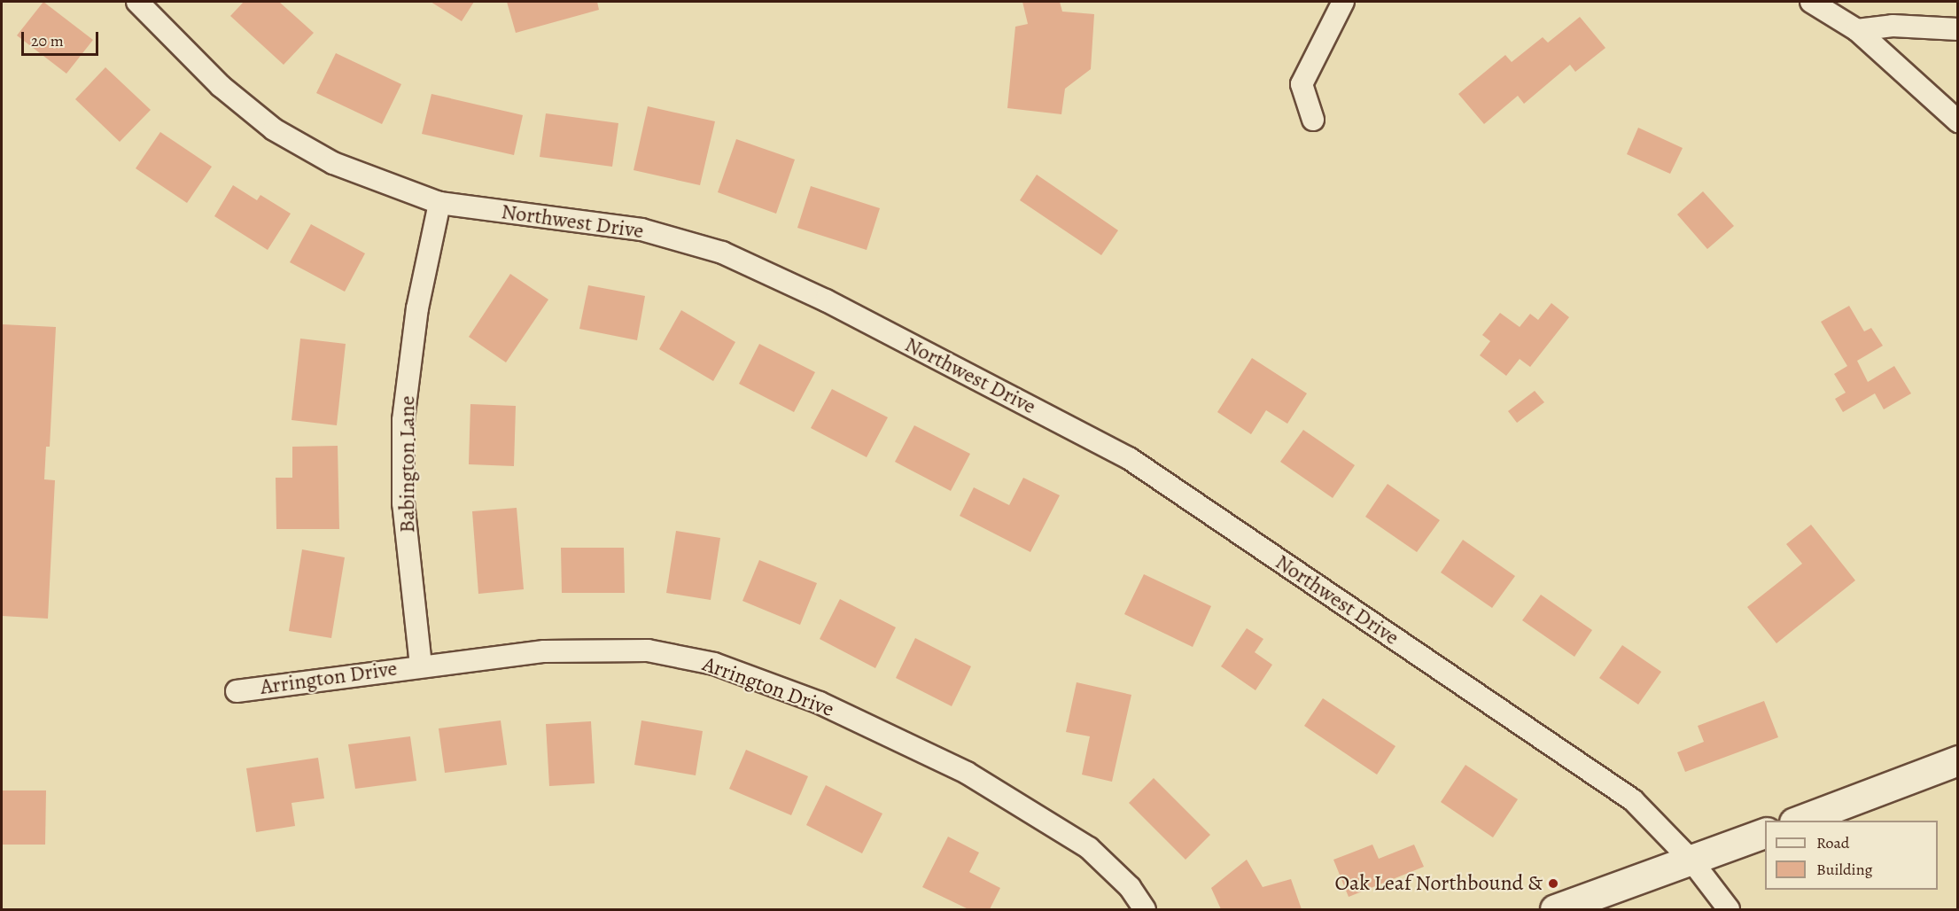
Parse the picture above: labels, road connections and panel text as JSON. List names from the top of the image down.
{
  "streets": {
    "street": ["Northwest Drive", "Babington Lane", "Arrington Drive"]
  },
  "crossings": [
    ["Northwest Drive", "Babington Lane"],
    ["Babington Lane", "Arrington Drive"]
  ],
  "places": ["Oak Leaf Northbound &"],
  "legend": ["Road", "Building"],
  "scale_bar": "20 m"
}
